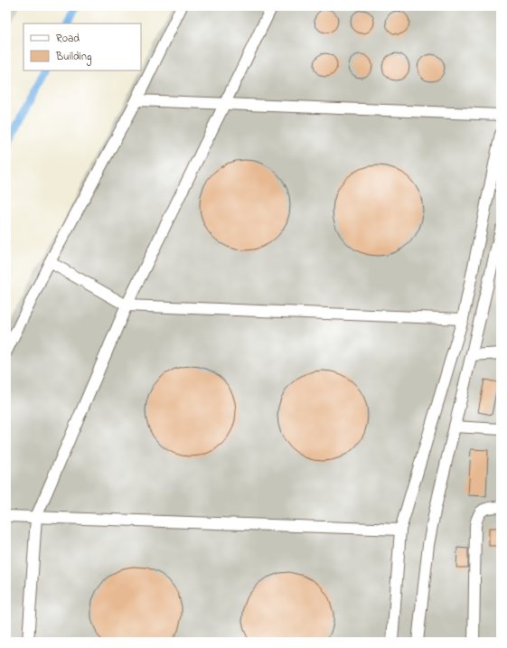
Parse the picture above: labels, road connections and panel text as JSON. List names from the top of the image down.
{
  "legend": ["Road", "Building"]
}
